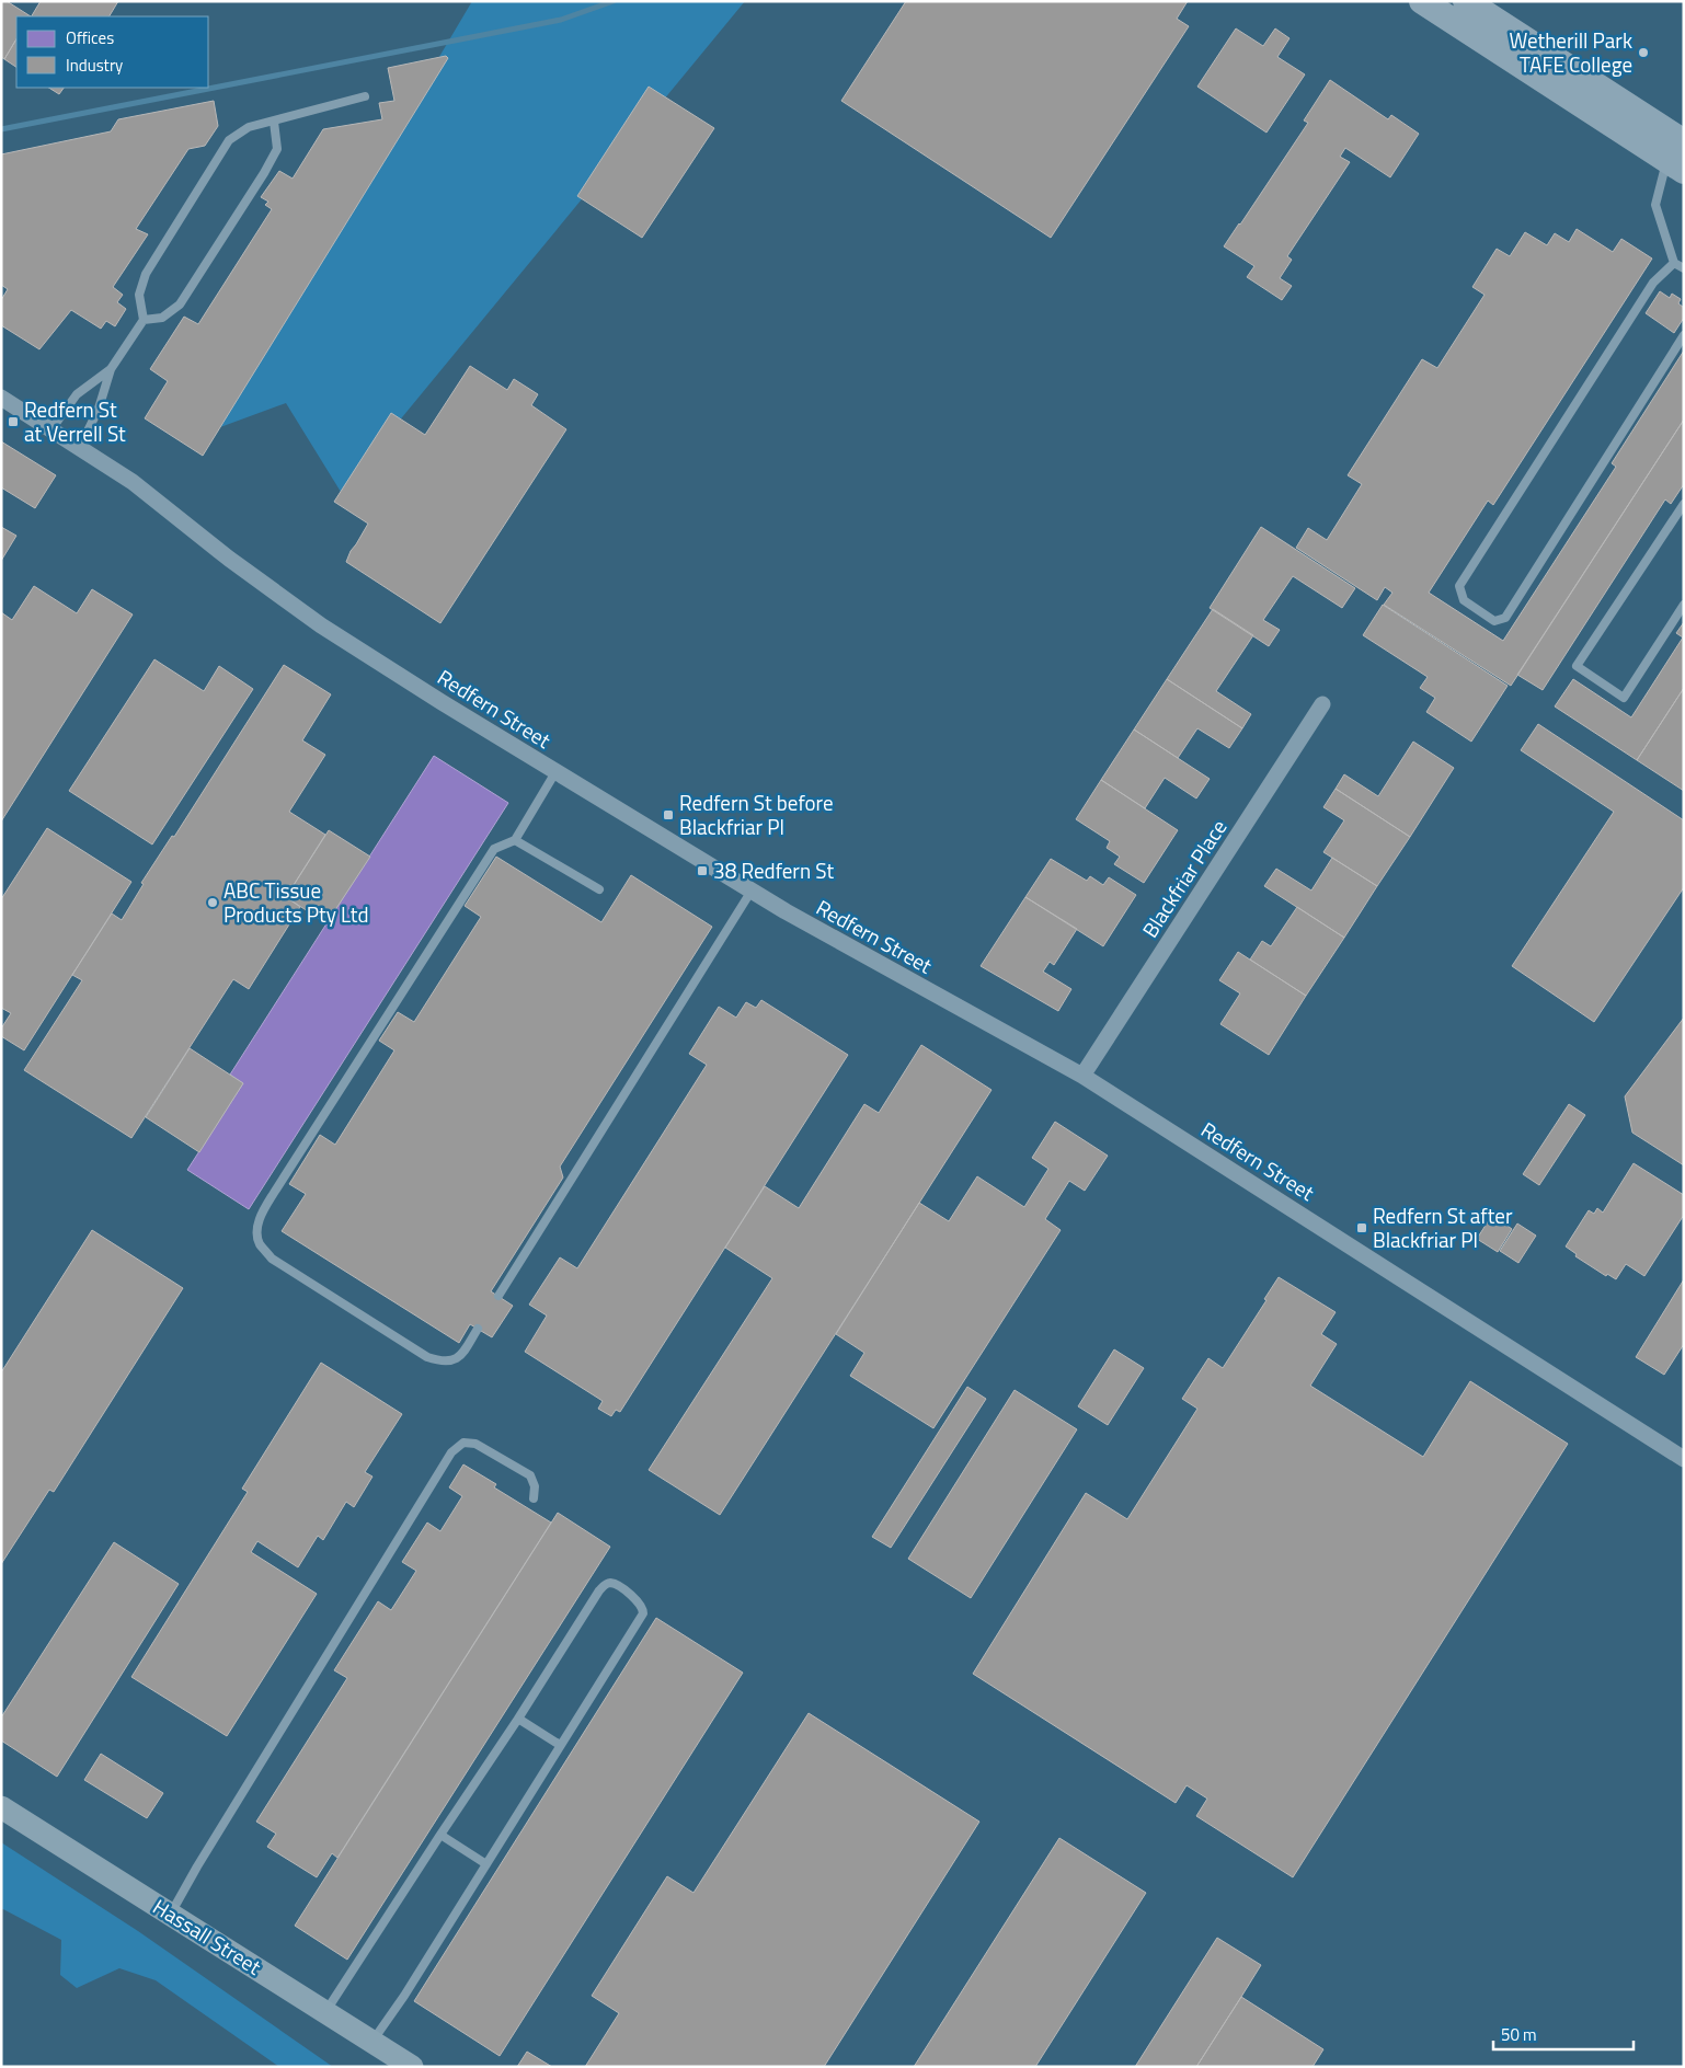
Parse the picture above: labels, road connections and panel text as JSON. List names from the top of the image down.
{
  "streets": {
    "main road": ["Hassall Street"],
    "street": ["Redfern Street", "Blackfriar Place"]
  },
  "crossings": [
    ["Redfern Street", "Blackfriar Place"]
  ],
  "places": {
    "other": ["Wetherill Park TAFE College", "ABC Tissue Products Pty Ltd"],
    "transit": [
      "Redfern St at Verrell St",
      "Redfern St before Blackfriar Pl",
      "38 Redfern St",
      "Redfern St after Blackfriar Pl"
    ]
  },
  "legend": ["Offices", "Industry"],
  "scale_bar": "50 m"
}
